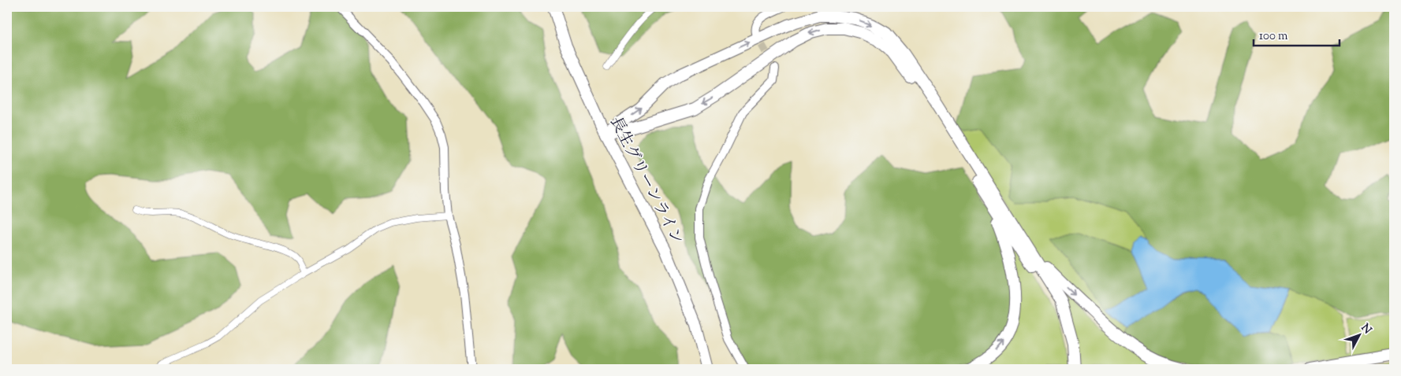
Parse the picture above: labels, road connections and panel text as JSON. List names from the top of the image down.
{
  "streets": {
    "highway": ["長生グリーンライン"]
  },
  "scale_bar": "100 m",
  "north": "top right"
}
